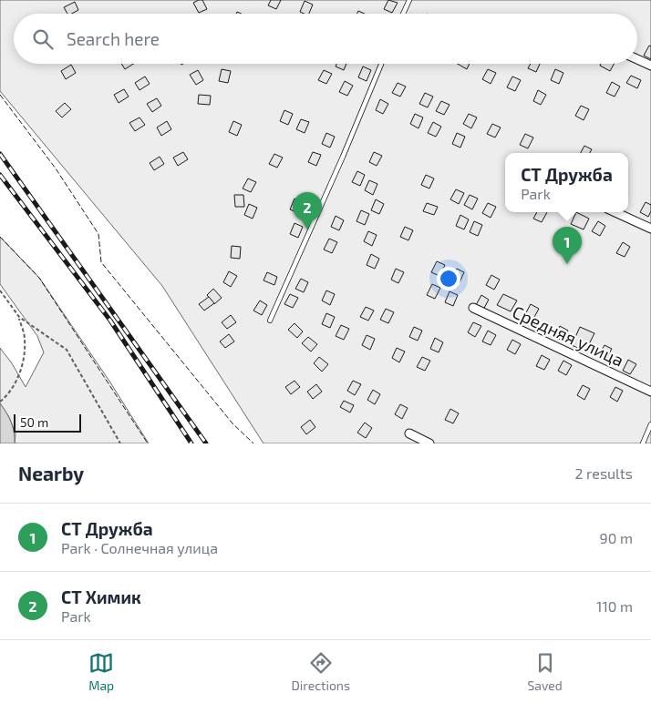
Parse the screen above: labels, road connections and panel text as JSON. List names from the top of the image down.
{
  "streets": {
    "street": ["Средняя улица"]
  },
  "scale_bar": "50 m",
  "page": {
    "search": "Search here",
    "popup": ["СТ Дружба", "Park"],
    "pins": ["2", "1"],
    "scale": "50 m",
    "heading": ["Nearby", "2 results"],
    "list": [
      {
        "mark": "1",
        "name": "СТ Дружба",
        "note": "Park · Солнечная улица",
        "value": "90 m"
      },
      {
        "mark": "2",
        "name": "СТ Химик",
        "note": "Park",
        "value": "110 m"
      }
    ],
    "nav": ["Map", "Directions", "Saved"]
  }
}
